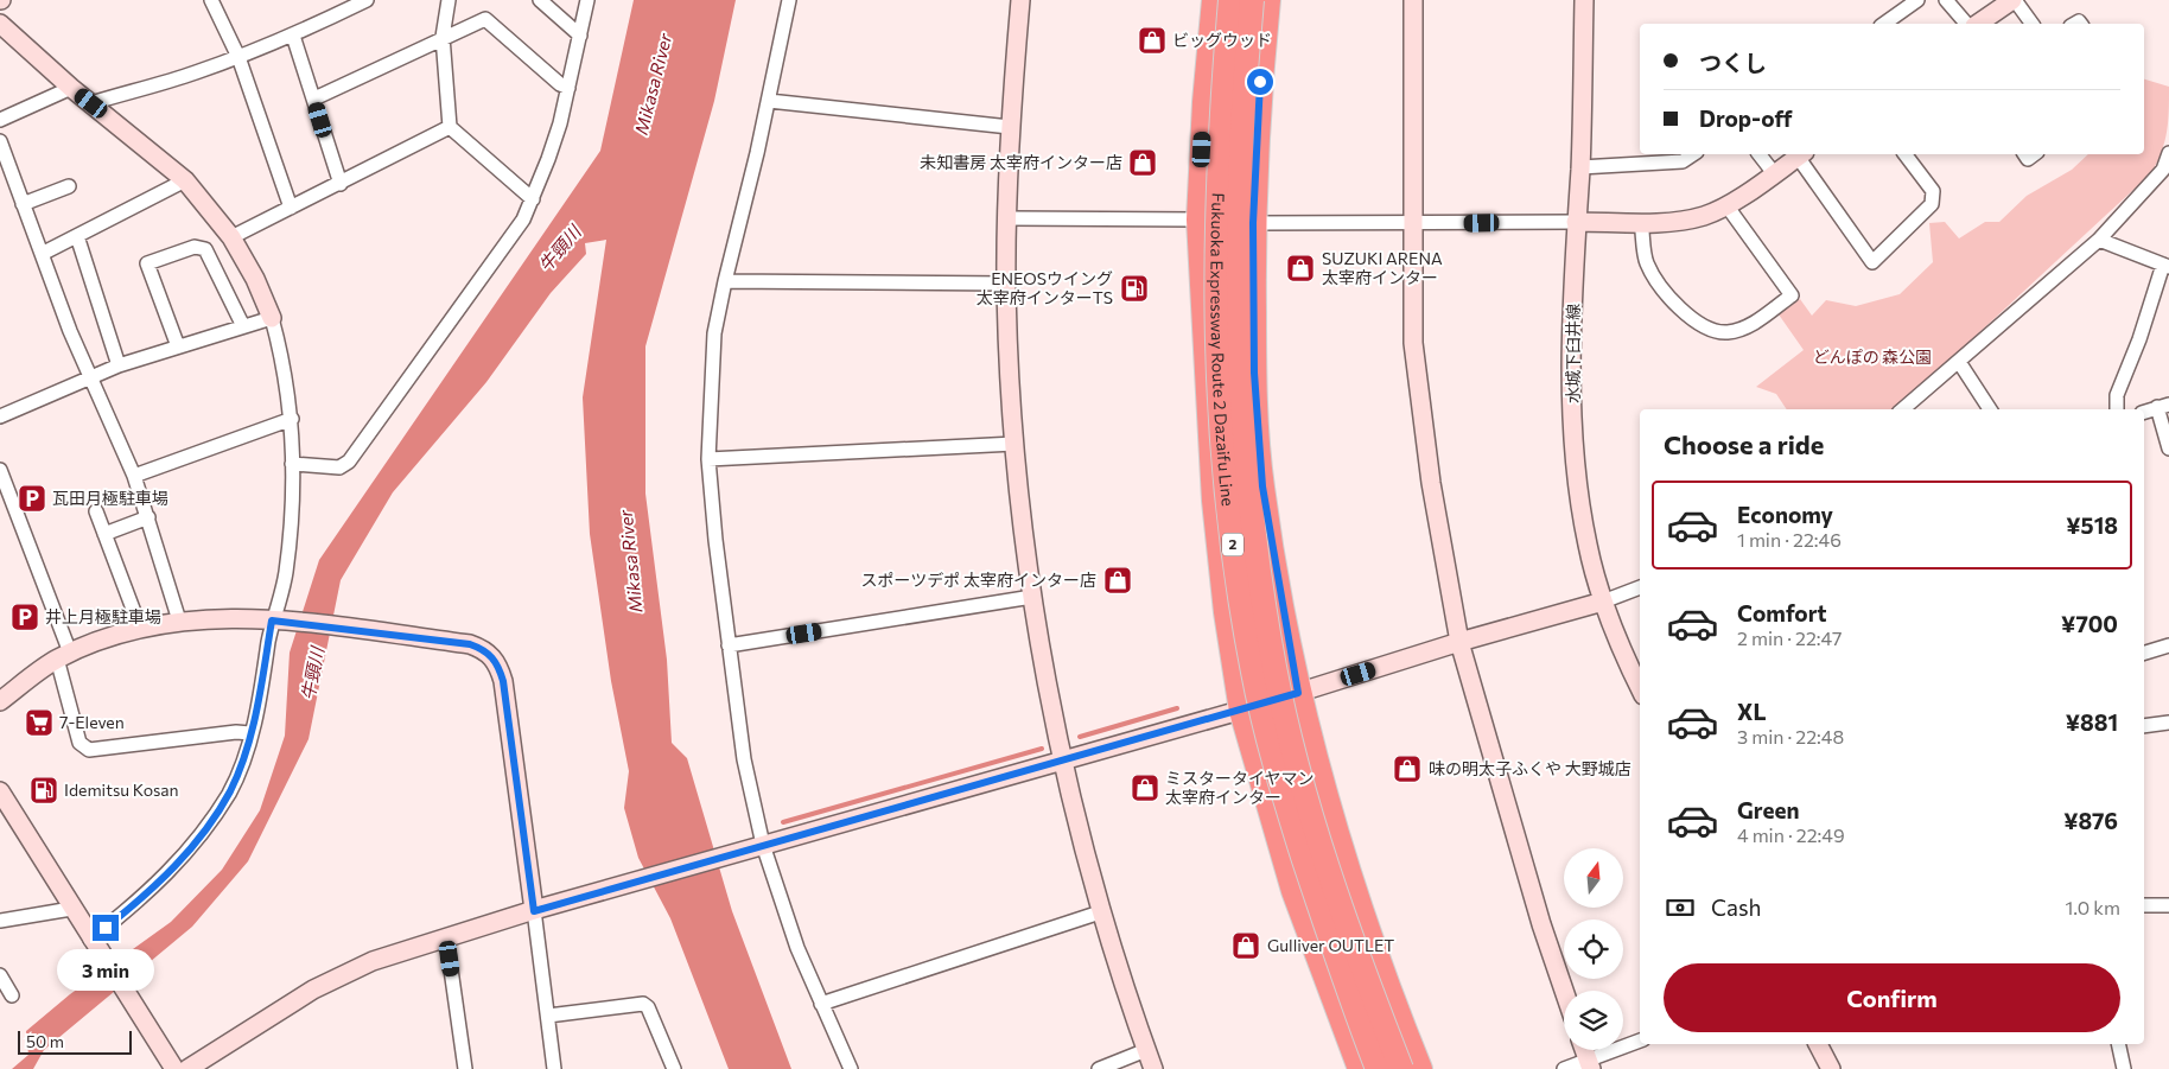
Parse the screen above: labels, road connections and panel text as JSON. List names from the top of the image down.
{
  "streets": {
    "highway": ["Fukuoka Expressway Route 2 Dazaifu Line", "2"],
    "street": ["水城下臼井線"]
  },
  "water": ["Mikasa River", "牛頸川"],
  "parks": ["どんぽの 森公園"],
  "places": {
    "shop": [
      "ビッグウッド",
      "未知書房 太宰府インター店",
      "SUZUKI ARENA 太宰府インター",
      "スポーツデポ 太宰府インター店",
      "味の明太子ふくや 大野城店",
      "ミスタータイヤマン 太宰府インター",
      "Gulliver OUTLET"
    ],
    "fuel station": ["ENEOSウイング 太宰府インターTS", "Idemitsu Kosan"],
    "parking": ["瓦田月極駐車場", "井上月極駐車場"],
    "supermarket": ["7-Eleven"]
  },
  "scale_bar": "50 m",
  "north": "top",
  "page": {
    "banner": ["つくし", "Drop-off"],
    "heading": "Choose a ride",
    "list": [
      {
        "name": "Economy",
        "note": "1 min · 22:46",
        "value": "¥518"
      },
      {
        "name": "Comfort",
        "note": "2 min · 22:47",
        "value": "¥700"
      },
      {
        "name": "XL",
        "note": "3 min · 22:48",
        "value": "¥881"
      },
      {
        "name": "Green",
        "note": "4 min · 22:49",
        "value": "¥876"
      }
    ],
    "pay": ["Cash", "1.0 km"],
    "bubble": "3 min",
    "buttons": "Confirm",
    "scale": "50 m"
  }
}
